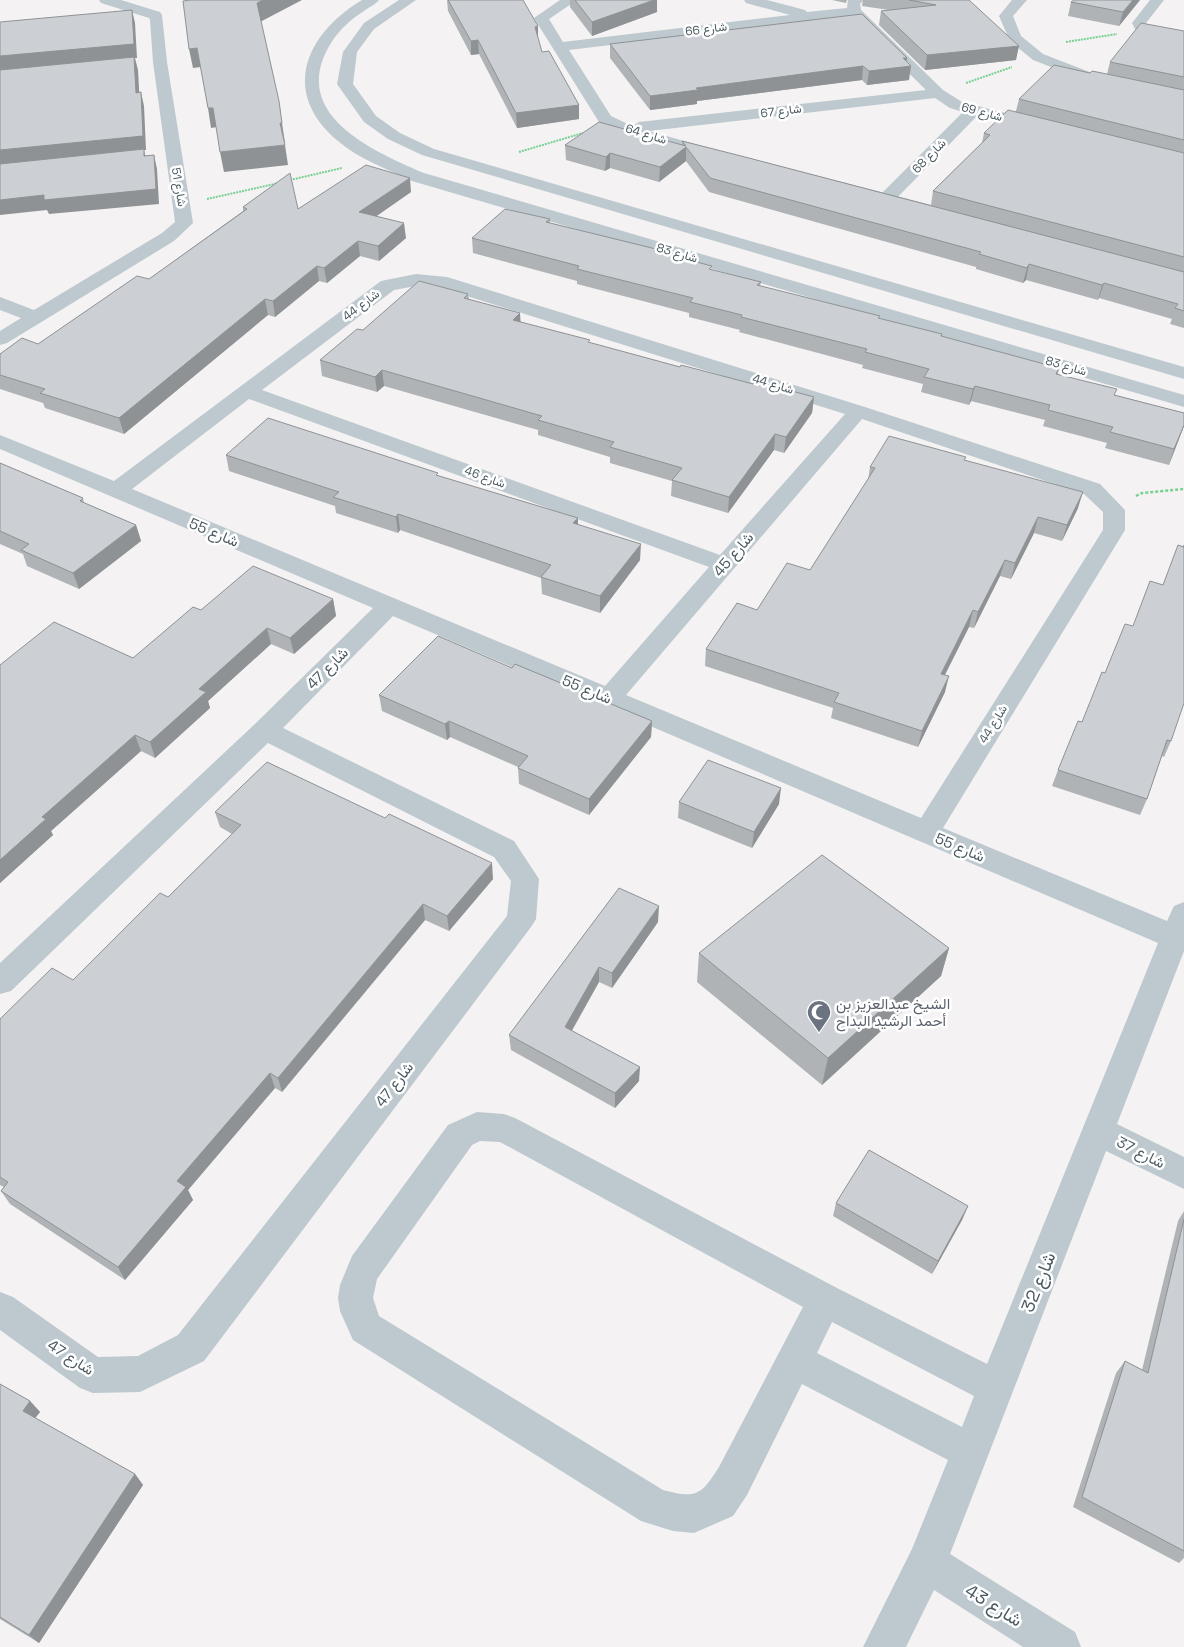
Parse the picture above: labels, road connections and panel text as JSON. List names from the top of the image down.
{
  "streets": {
    "street": [
      "شارع 66",
      "شارع 67",
      "شارع 69",
      "شارع 64",
      "شارع 68",
      "شارع 51",
      "شارع 83",
      "شارع 44",
      "شارع 46",
      "شارع 55",
      "شارع 45",
      "شارع 47",
      "شارع 37",
      "شارع 32",
      "شارع 43"
    ]
  },
  "crossings": [
    ["شارع 66", "شارع 69"],
    ["شارع 66", "شارع 64"],
    ["شارع 67", "شارع 69"],
    ["شارع 67", "شارع 64"],
    ["شارع 69", "شارع 68"],
    ["شارع 44", "شارع 46"],
    ["شارع 44", "شارع 55"],
    ["شارع 44", "شارع 45"],
    ["شارع 46", "شارع 45"],
    ["شارع 55", "شارع 45"],
    ["شارع 55", "شارع 47"],
    ["شارع 55", "شارع 32"],
    ["شارع 37", "شارع 32"],
    ["شارع 32", "شارع 43"]
  ],
  "places": {
    "mosque": ["الشيخ عبدالعزيز بن أحمد الرشيد البداح"]
  }
}
